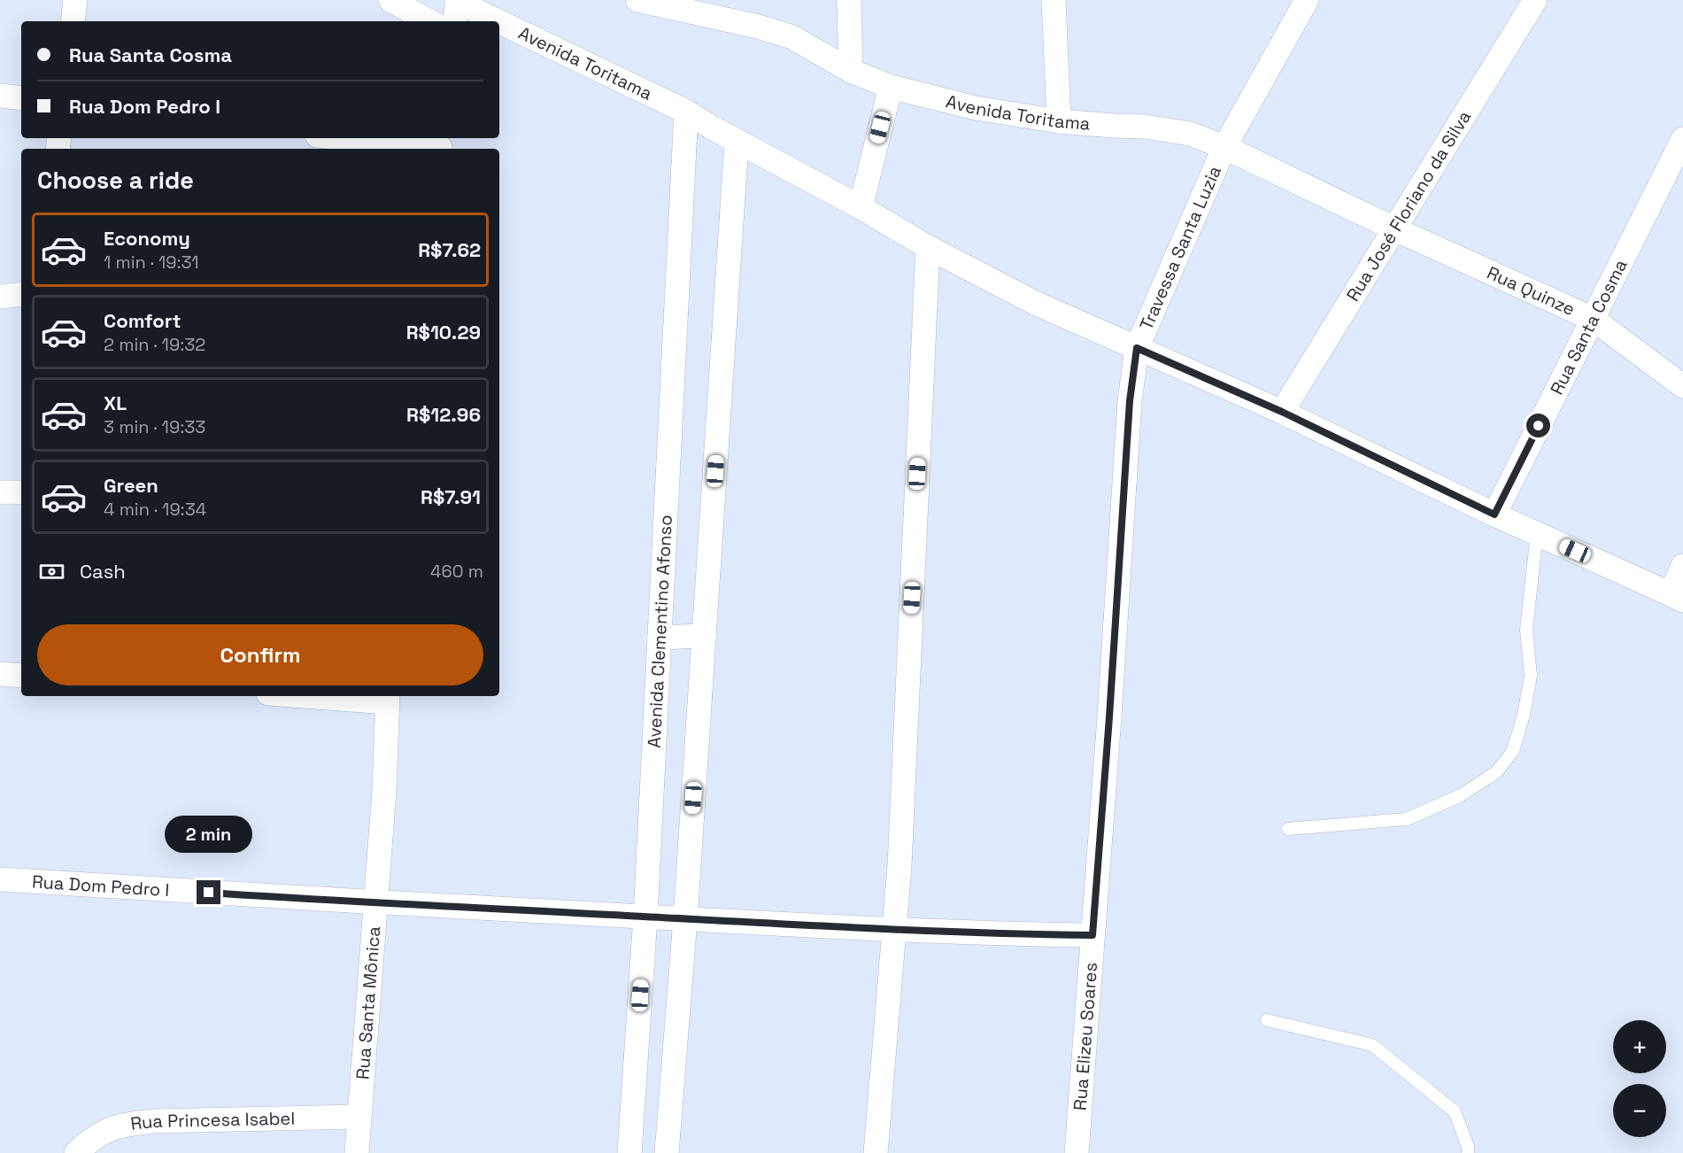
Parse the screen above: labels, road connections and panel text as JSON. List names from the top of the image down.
{
  "streets": {
    "street": [
      "Avenida Toritama",
      "Rua José Floriano da Silva",
      "Travessa Santa Luzia",
      "Rua Quinze",
      "Rua Santa Cosma",
      "Avenida Clementino Afonso",
      "Rua Dom Pedro I",
      "Rua Santa Mônica",
      "Rua Elizeu Soares",
      "Rua Princesa Isabel"
    ]
  },
  "crossings": [
    ["Avenida Toritama", "Rua José Floriano da Silva"],
    ["Avenida Toritama", "Travessa Santa Luzia"],
    ["Avenida Toritama", "Rua Quinze"],
    ["Avenida Toritama", "Rua Santa Cosma"],
    ["Avenida Toritama", "Avenida Clementino Afonso"],
    ["Avenida Toritama", "Rua Elizeu Soares"],
    ["Rua José Floriano da Silva", "Rua Quinze"],
    ["Travessa Santa Luzia", "Rua Elizeu Soares"],
    ["Rua Quinze", "Rua Santa Cosma"],
    ["Avenida Clementino Afonso", "Rua Dom Pedro I"],
    ["Rua Dom Pedro I", "Rua Santa Mônica"],
    ["Rua Dom Pedro I", "Rua Elizeu Soares"],
    ["Rua Santa Mônica", "Rua Princesa Isabel"]
  ],
  "page": {
    "banner": ["Rua Santa Cosma", "Rua Dom Pedro I"],
    "heading": "Choose a ride",
    "list": [
      {
        "name": "Economy",
        "note": "1 min · 19:31",
        "value": "R$7.62"
      },
      {
        "name": "Comfort",
        "note": "2 min · 19:32",
        "value": "R$10.29"
      },
      {
        "name": "XL",
        "note": "3 min · 19:33",
        "value": "R$12.96"
      },
      {
        "name": "Green",
        "note": "4 min · 19:34",
        "value": "R$7.91"
      }
    ],
    "pay": ["Cash", "460 m"],
    "buttons": "Confirm",
    "bubble": "2 min",
    "map_buttons": ["+", "−"]
  }
}
